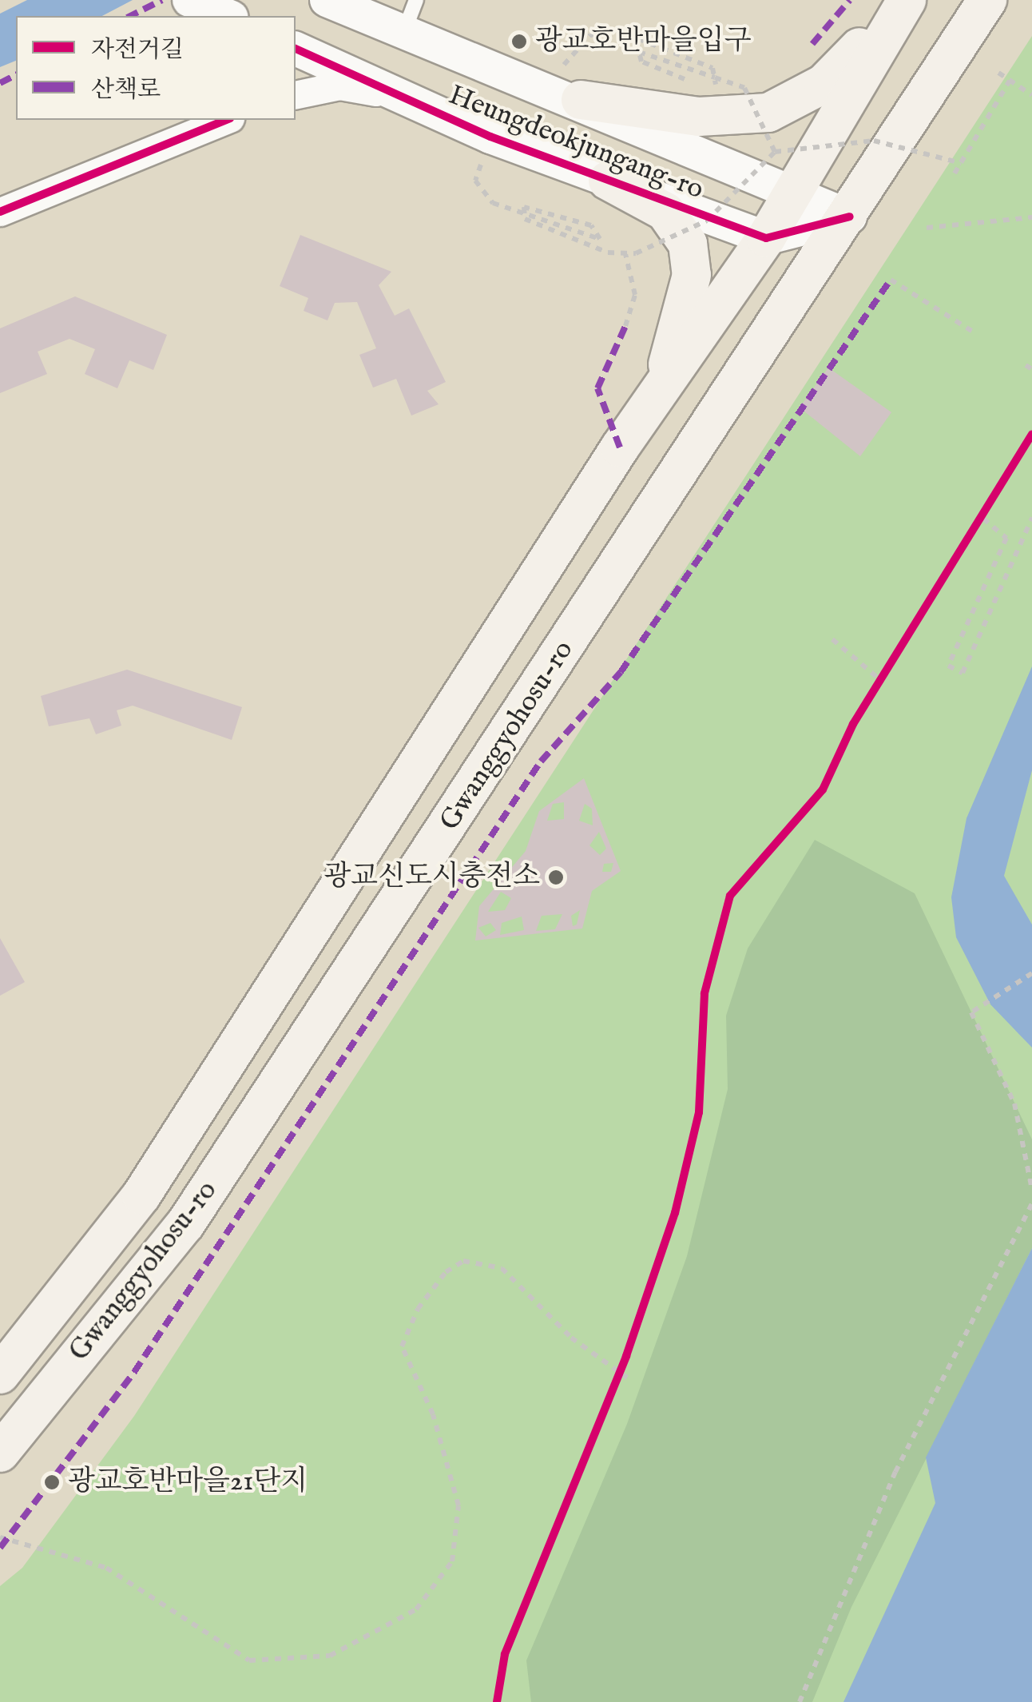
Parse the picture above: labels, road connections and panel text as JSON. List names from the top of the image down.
{
  "streets": {
    "main road": ["Gwanggyohosu-ro"],
    "street": ["Heungdeokjungang-ro"]
  },
  "crossings": [
    ["Heungdeokjungang-ro", "Gwanggyohosu-ro"]
  ],
  "places": ["광교호반마을입구", "광교신도시충전소", "광교호반마을21단지"],
  "legend": ["자전거길", "산책로"]
}
